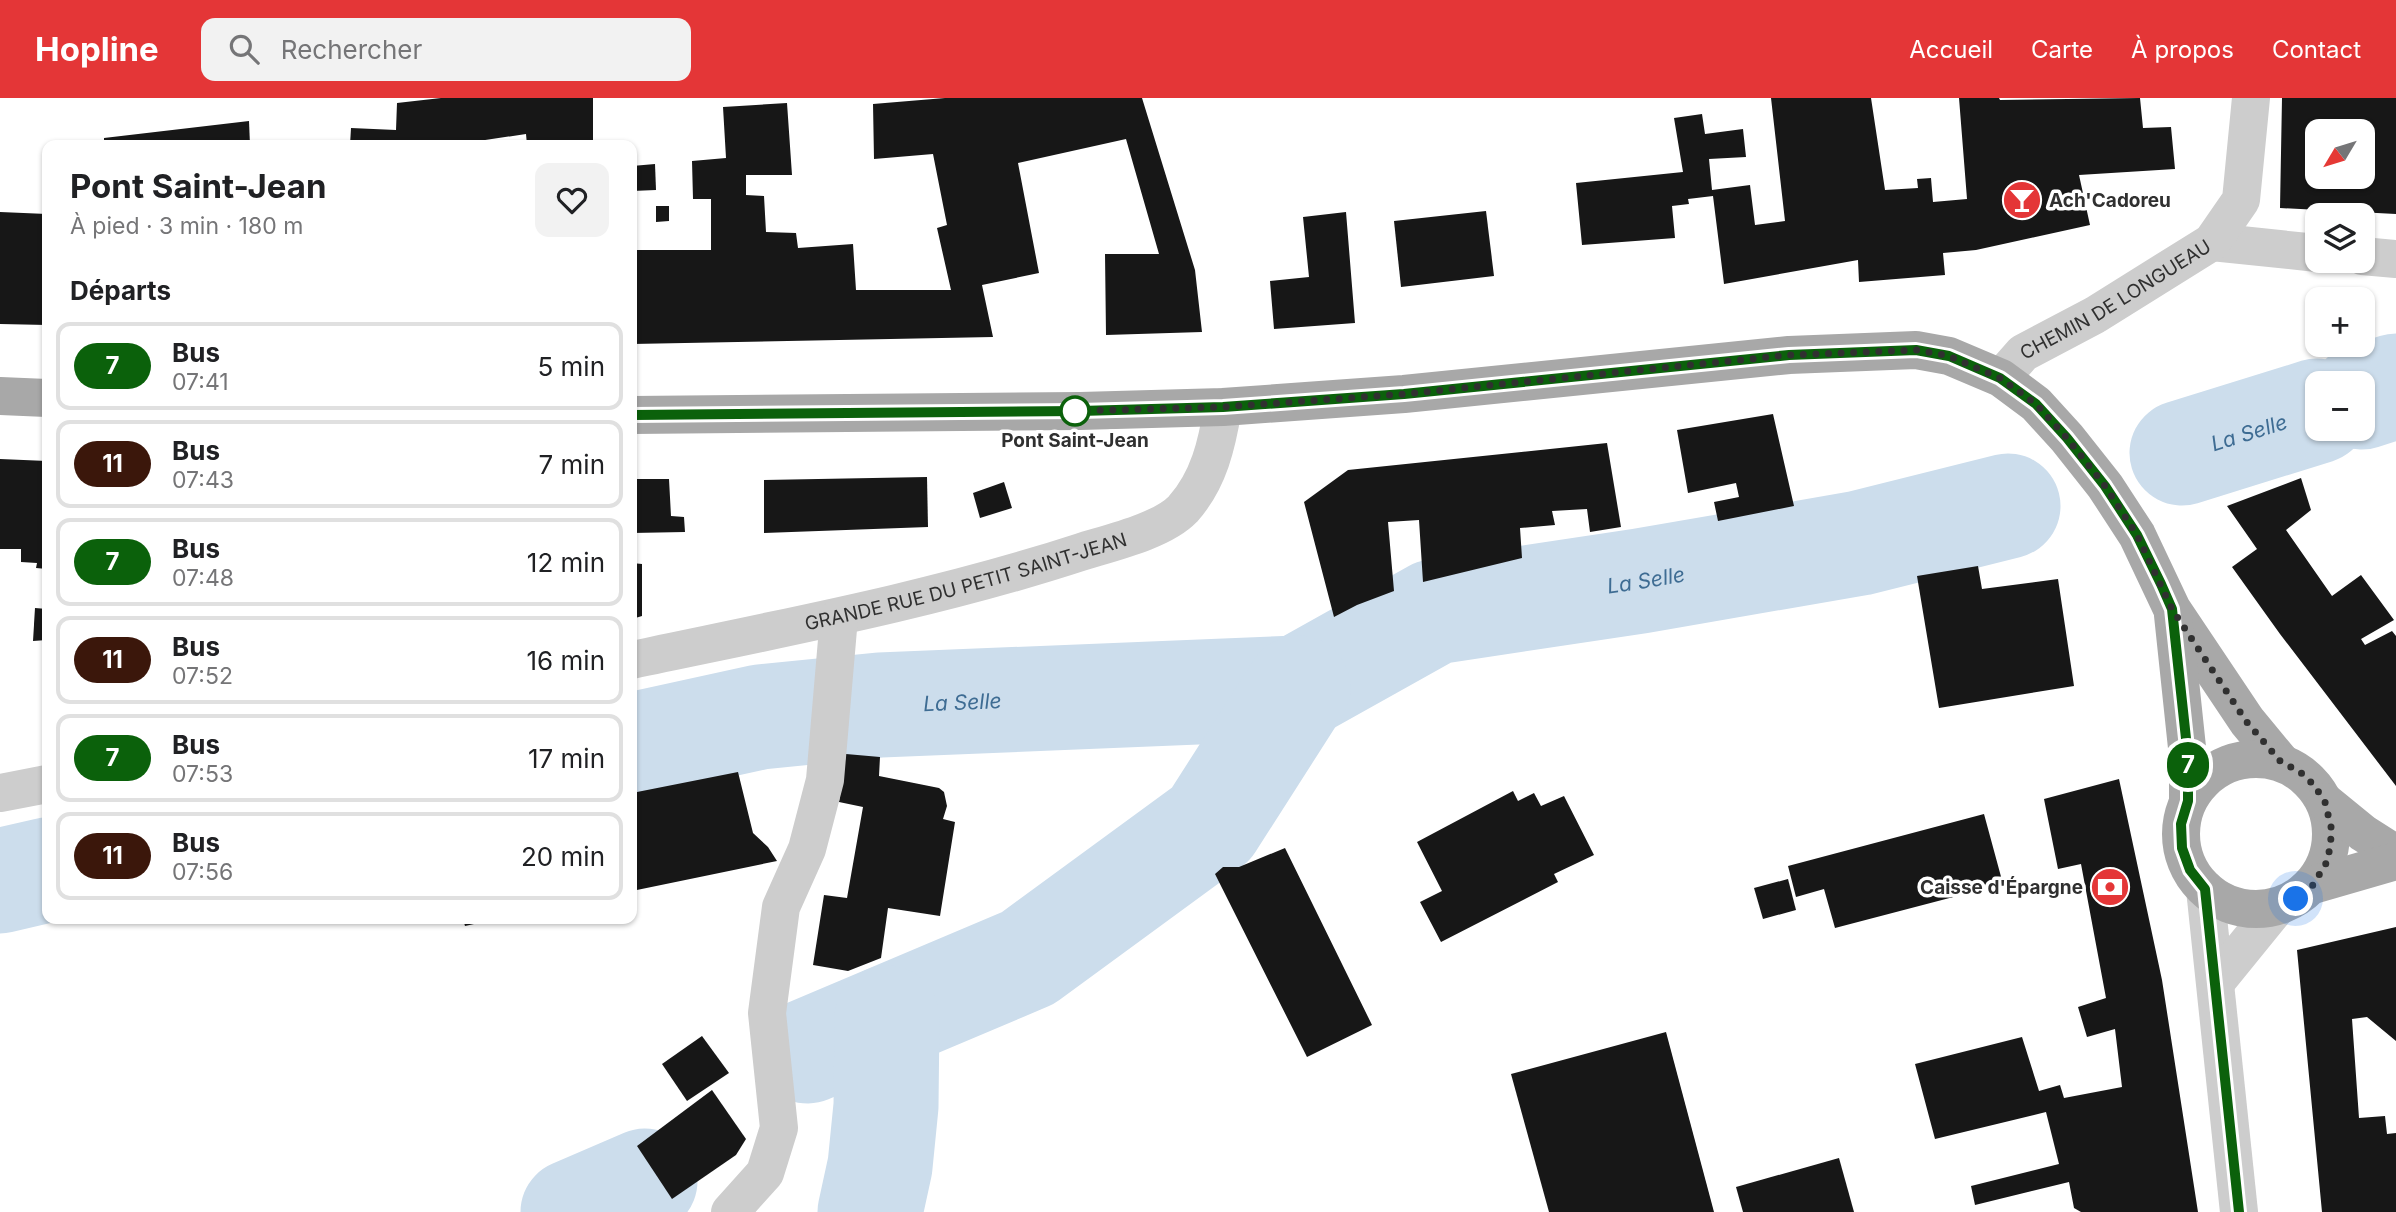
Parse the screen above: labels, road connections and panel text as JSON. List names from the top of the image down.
{
  "streets": {
    "street": ["CHEMIN DE LONGUEAU", "GRANDE RUE DU PETIT SAINT-JEAN"]
  },
  "water": ["La Selle"],
  "places": {
    "bar": ["Ach'Cadoreu"],
    "other": ["Pont Saint-Jean"],
    "bank": ["Caisse d'Épargne"]
  },
  "lines": ["bus line 7"],
  "north": "bottom left",
  "page": {
    "header": "Hopline",
    "search": "Rechercher",
    "nav": [
      "Accueil",
      "Carte",
      "À propos",
      "Contact"
    ],
    "on_map": "7",
    "map_buttons": ["+", "−"],
    "heading": [
      ["Pont Saint-Jean", "À pied · 3 min · 180 m"],
      "Départs"
    ],
    "list": [
      {
        "mark": "7",
        "name": "Bus",
        "note": "07:41",
        "value": "5 min"
      },
      {
        "mark": "11",
        "name": "Bus",
        "note": "07:43",
        "value": "7 min"
      },
      {
        "mark": "7",
        "name": "Bus",
        "note": "07:48",
        "value": "12 min"
      },
      {
        "mark": "11",
        "name": "Bus",
        "note": "07:52",
        "value": "16 min"
      },
      {
        "mark": "7",
        "name": "Bus",
        "note": "07:53",
        "value": "17 min"
      },
      {
        "mark": "11",
        "name": "Bus",
        "note": "07:56",
        "value": "20 min"
      }
    ]
  }
}
